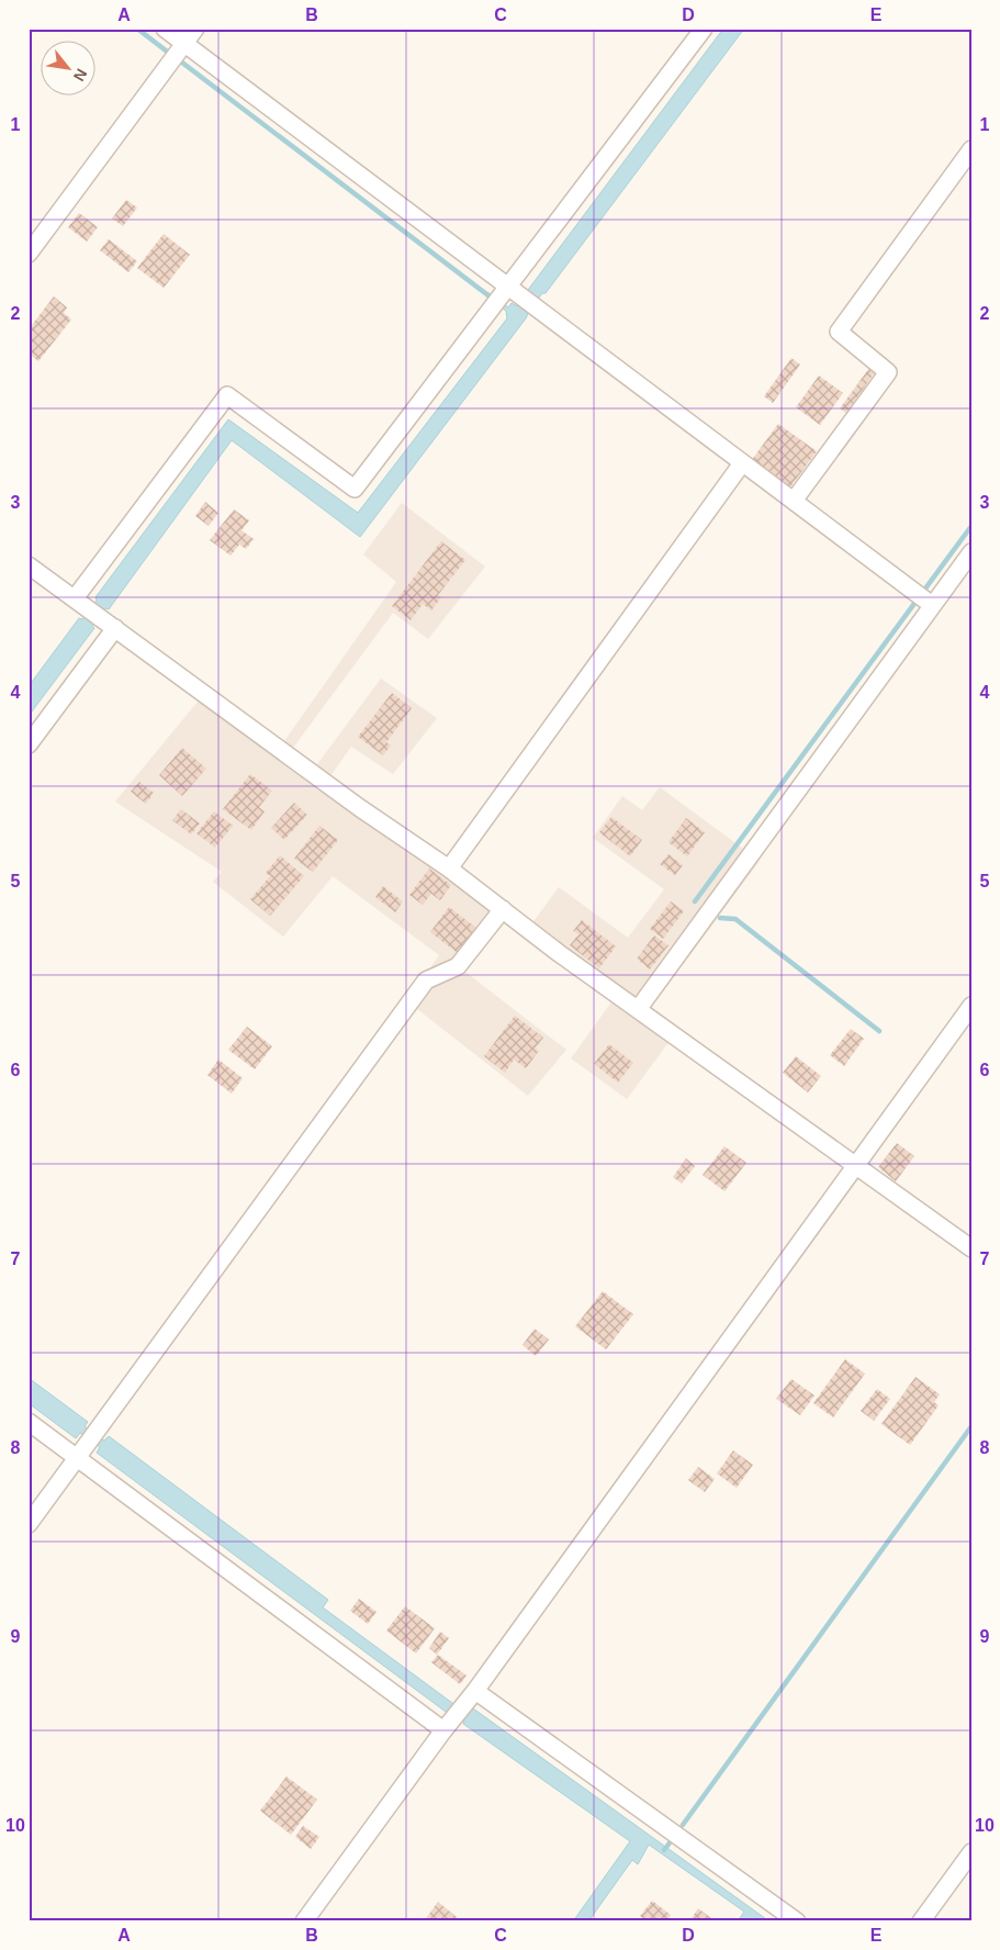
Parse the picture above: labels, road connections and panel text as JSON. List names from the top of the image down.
{
  "north": "bottom right",
  "grid": {
    "columns": [
      "A",
      "B",
      "C",
      "D",
      "E"
    ],
    "rows": [
      "1",
      "2",
      "3",
      "4",
      "5",
      "6",
      "7",
      "8",
      "9",
      "10"
    ]
  }
}
